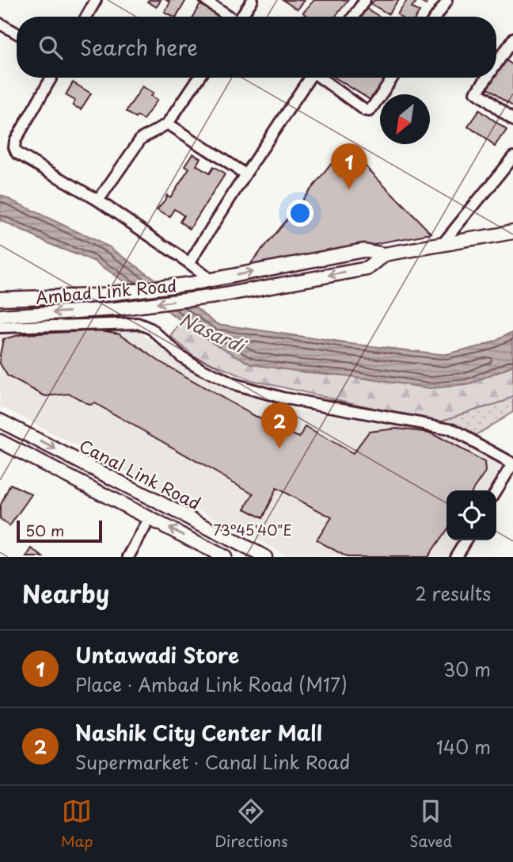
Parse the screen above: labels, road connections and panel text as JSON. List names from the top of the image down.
{
  "streets": {
    "main road": ["Ambad Link Road", "Canal Link Road"]
  },
  "water": ["Nasardi"],
  "scale_bar": "50 m",
  "north": "bottom left",
  "page": {
    "search": "Search here",
    "pins": ["1", "2"],
    "scale": "50 m",
    "heading": ["Nearby", "2 results"],
    "list": [
      {
        "mark": "1",
        "name": "Untawadi Store",
        "note": "Place · Ambad Link Road (M17)",
        "value": "30 m"
      },
      {
        "mark": "2",
        "name": "Nashik City Center Mall",
        "note": "Supermarket · Canal Link Road",
        "value": "140 m"
      }
    ],
    "nav": ["Map", "Directions", "Saved"]
  },
  "coordinates": ["73°45'40\"E"]
}
